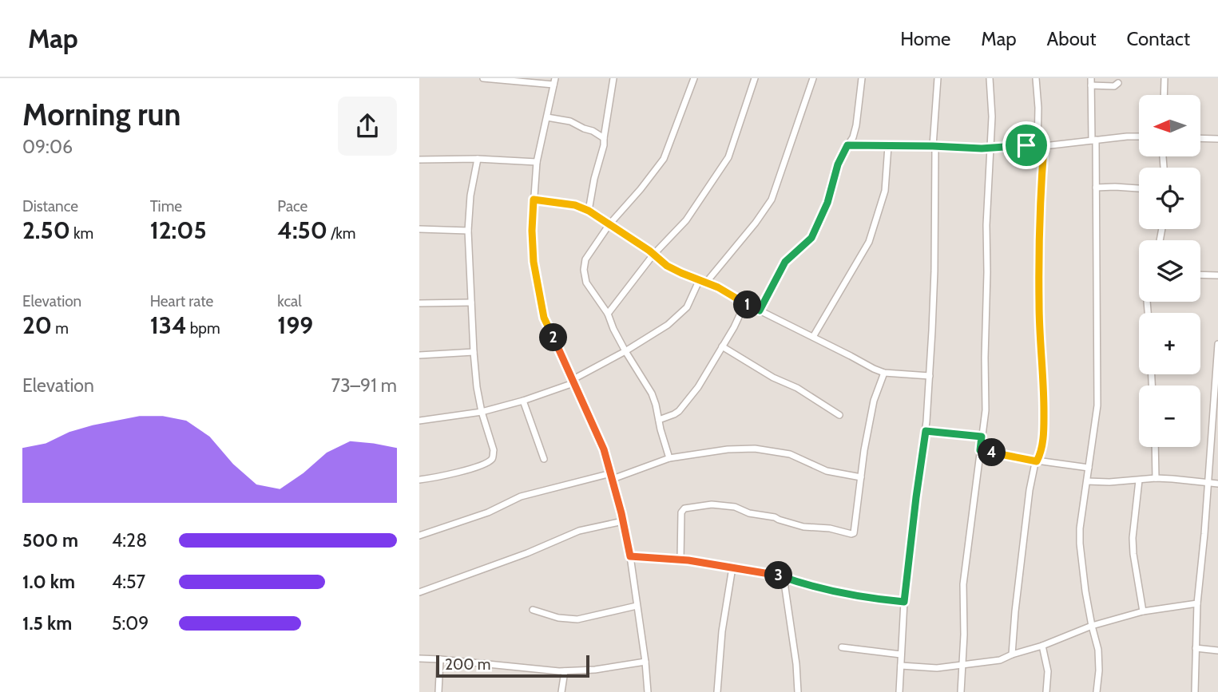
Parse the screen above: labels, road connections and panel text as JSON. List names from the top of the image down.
{
  "scale_bar": "200 m",
  "north": "left",
  "page": {
    "header": "Map",
    "nav": [
      "Home",
      "Map",
      "About",
      "Contact"
    ],
    "heading": ["Morning run", "09:06"],
    "map_buttons": ["+", "−"],
    "stats": [
      ["Distance", "2.50 km"],
      ["Time", "12:05"],
      ["Pace", "4:50 /km"],
      ["Elevation", "20 m"],
      ["Heart rate", "134 bpm"],
      ["kcal", "199"]
    ],
    "pins": [
      "1",
      "2",
      "4",
      "3"
    ],
    "chart": ["Elevation", "73–91 m"],
    "list": [
      {
        "name": "500 m",
        "note": "4:28"
      },
      {
        "name": "1.0 km",
        "note": "4:57"
      },
      {
        "name": "1.5 km",
        "note": "5:09"
      }
    ],
    "scale": "200 m"
  }
}
